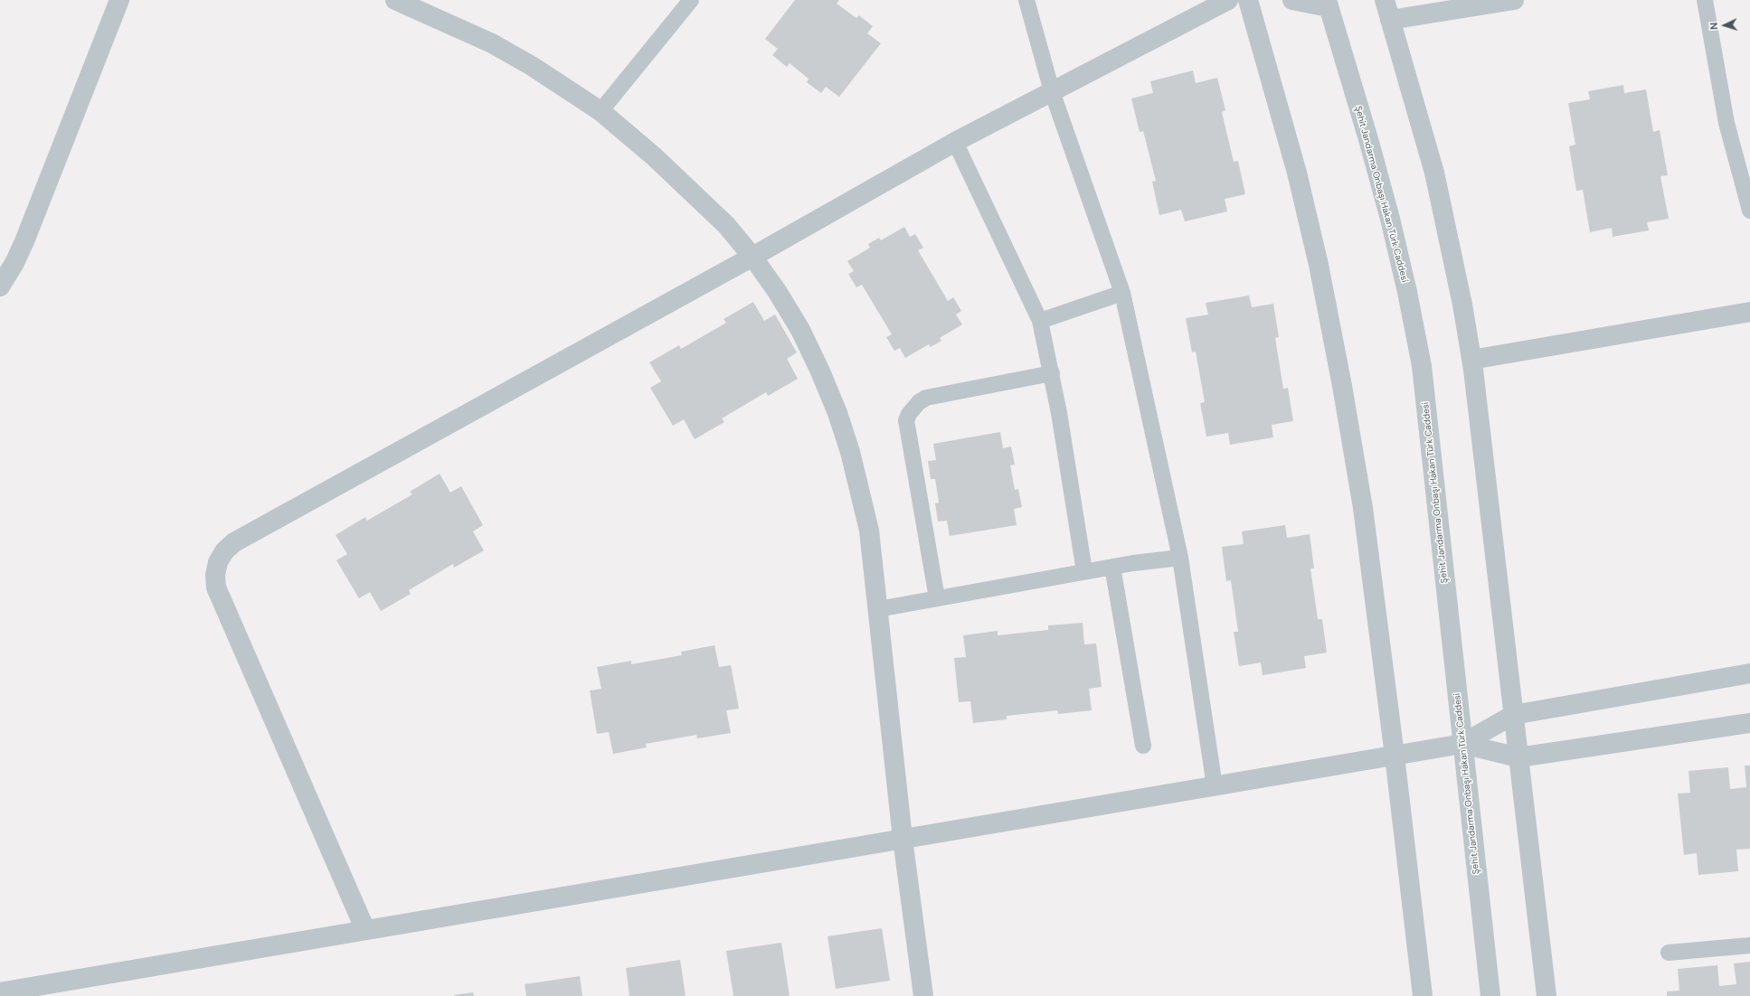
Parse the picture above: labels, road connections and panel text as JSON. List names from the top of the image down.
{
  "streets": {
    "street": ["Şehit Jandarma Onbaşı Hakan Türk Caddesi"]
  },
  "north": "left"
}
